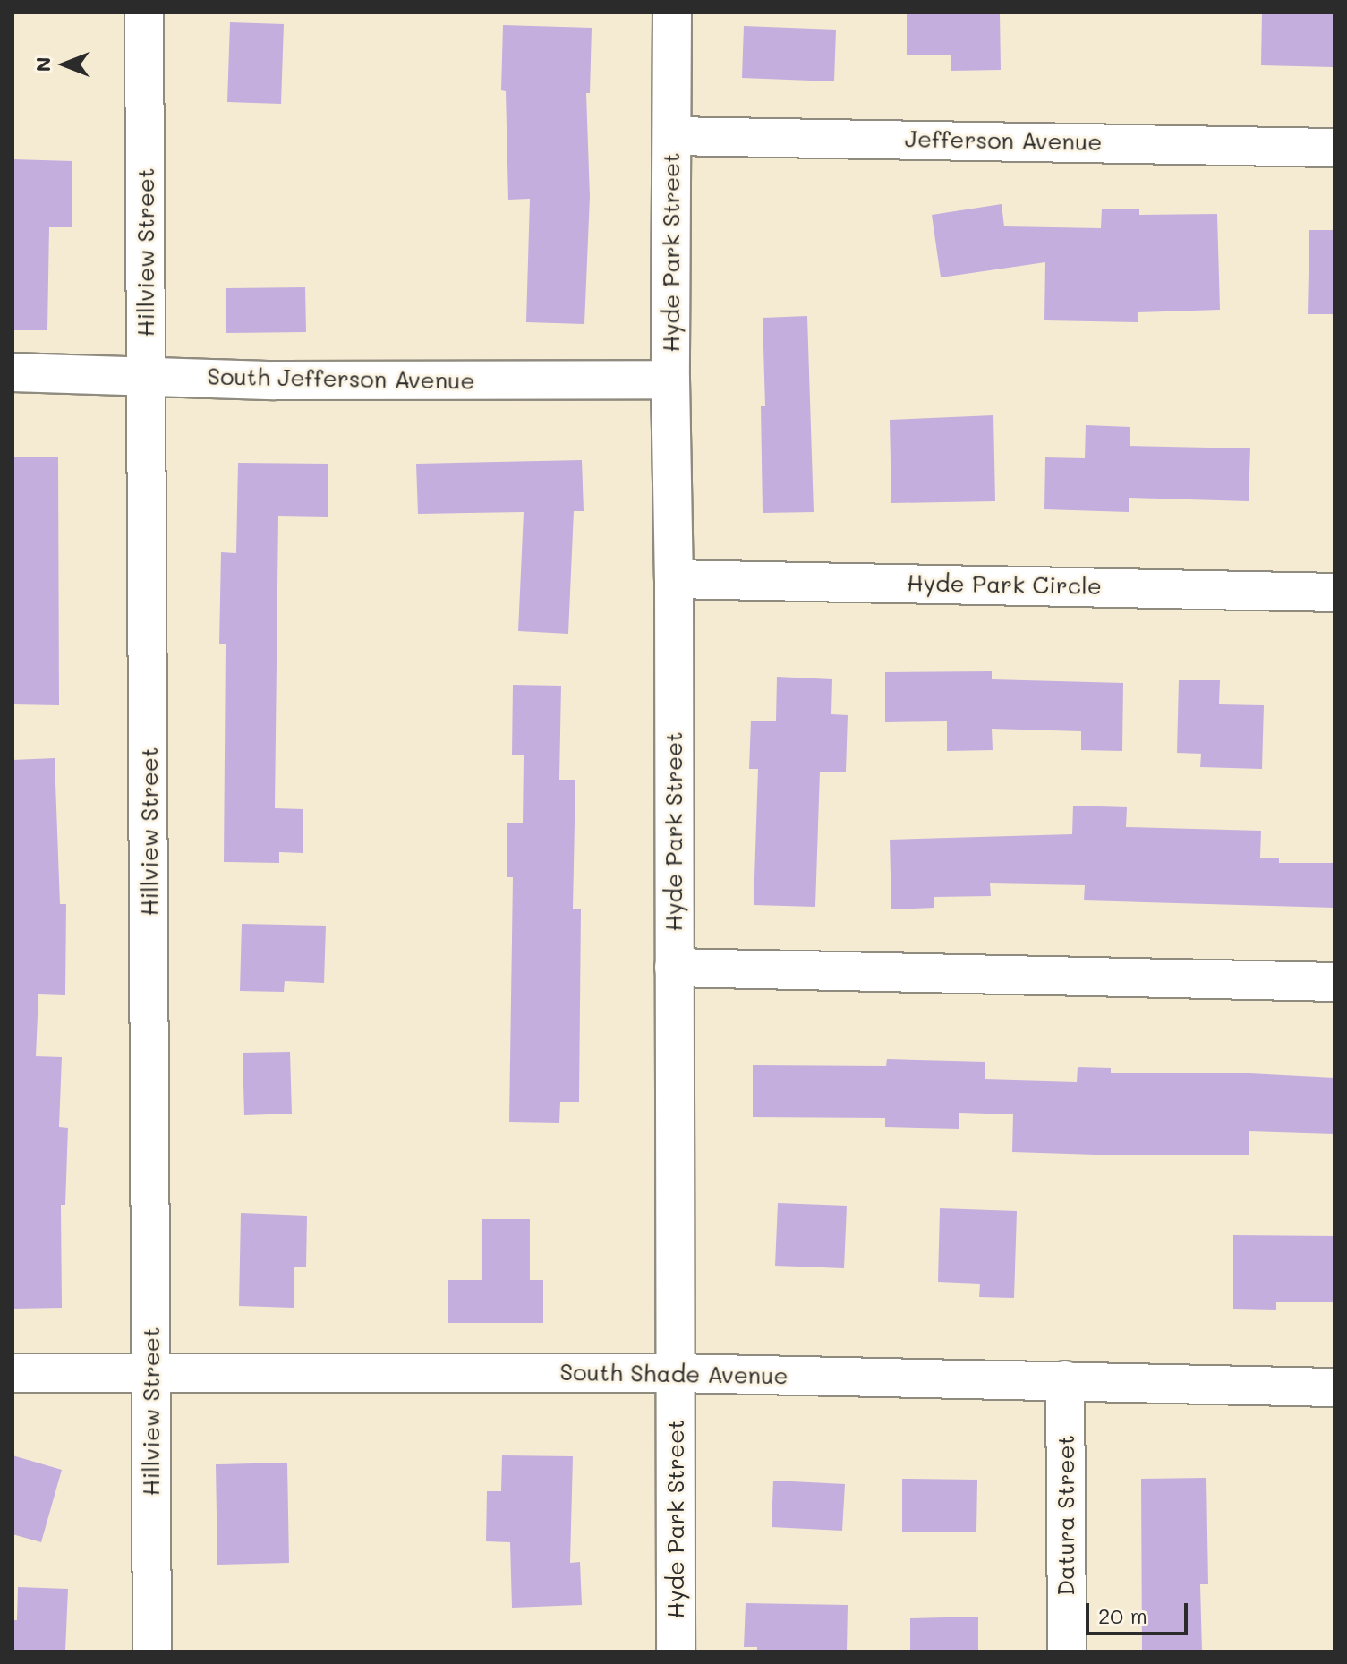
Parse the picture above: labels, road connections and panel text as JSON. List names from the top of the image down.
{
  "streets": {
    "street": [
      "Jefferson Avenue",
      "Hillview Street",
      "Hyde Park Street",
      "South Jefferson Avenue",
      "Hyde Park Circle",
      "South Shade Avenue",
      "Datura Street"
    ]
  },
  "crossings": [
    ["Jefferson Avenue", "Hyde Park Street"],
    ["Hillview Street", "South Jefferson Avenue"],
    ["Hillview Street", "South Shade Avenue"],
    ["Hyde Park Street", "South Jefferson Avenue"],
    ["Hyde Park Street", "Hyde Park Circle"],
    ["Hyde Park Street", "South Shade Avenue"],
    ["South Shade Avenue", "Datura Street"]
  ],
  "scale_bar": "20 m",
  "north": "left"
}
